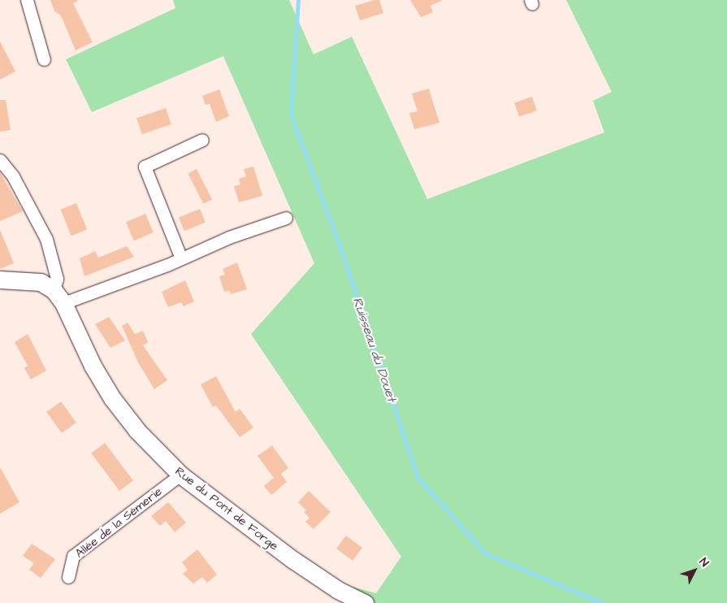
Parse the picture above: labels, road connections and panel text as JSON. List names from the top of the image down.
{
  "streets": {
    "street": ["Rue du Pont de Forge", "Allée de la Sèmerie"]
  },
  "crossings": [
    ["Rue du Pont de Forge", "Allée de la Sèmerie"]
  ],
  "water": ["Ruisseau du Douet"],
  "north": "top right"
}
